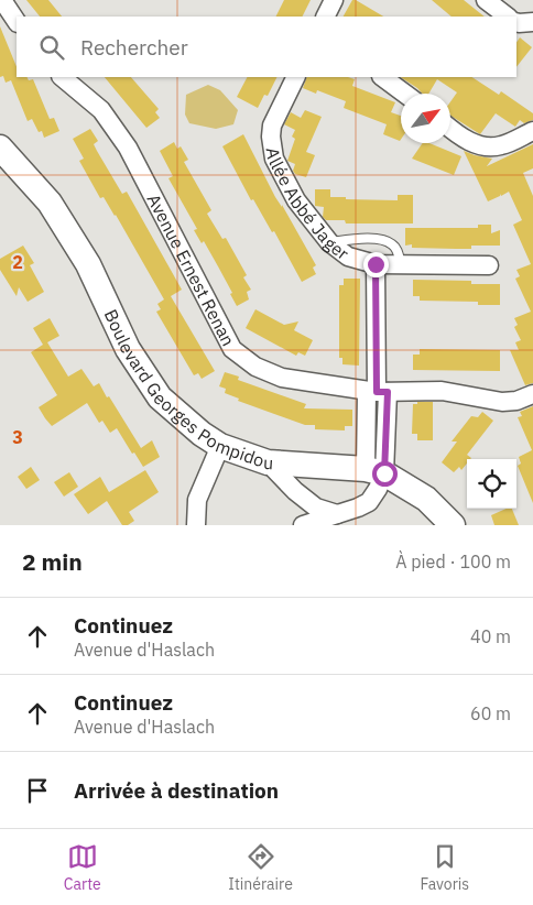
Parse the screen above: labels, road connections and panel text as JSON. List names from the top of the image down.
{
  "streets": {
    "main road": ["Boulevard Georges Pompidou"],
    "street": ["Allée Abbé Jager", "Avenue Ernest Renan"]
  },
  "north": "top right",
  "page": {
    "search": "Rechercher",
    "heading": ["2 min", "À pied · 100 m"],
    "list": [
      ["Continuez", "Avenue d'Haslach", "40 m"],
      ["Continuez", "Avenue d'Haslach", "60 m"],
      "Arrivée à destination"
    ],
    "nav": ["Carte", "Itinéraire", "Favoris"]
  },
  "grid": {
    "rows": ["2", "3"]
  }
}
